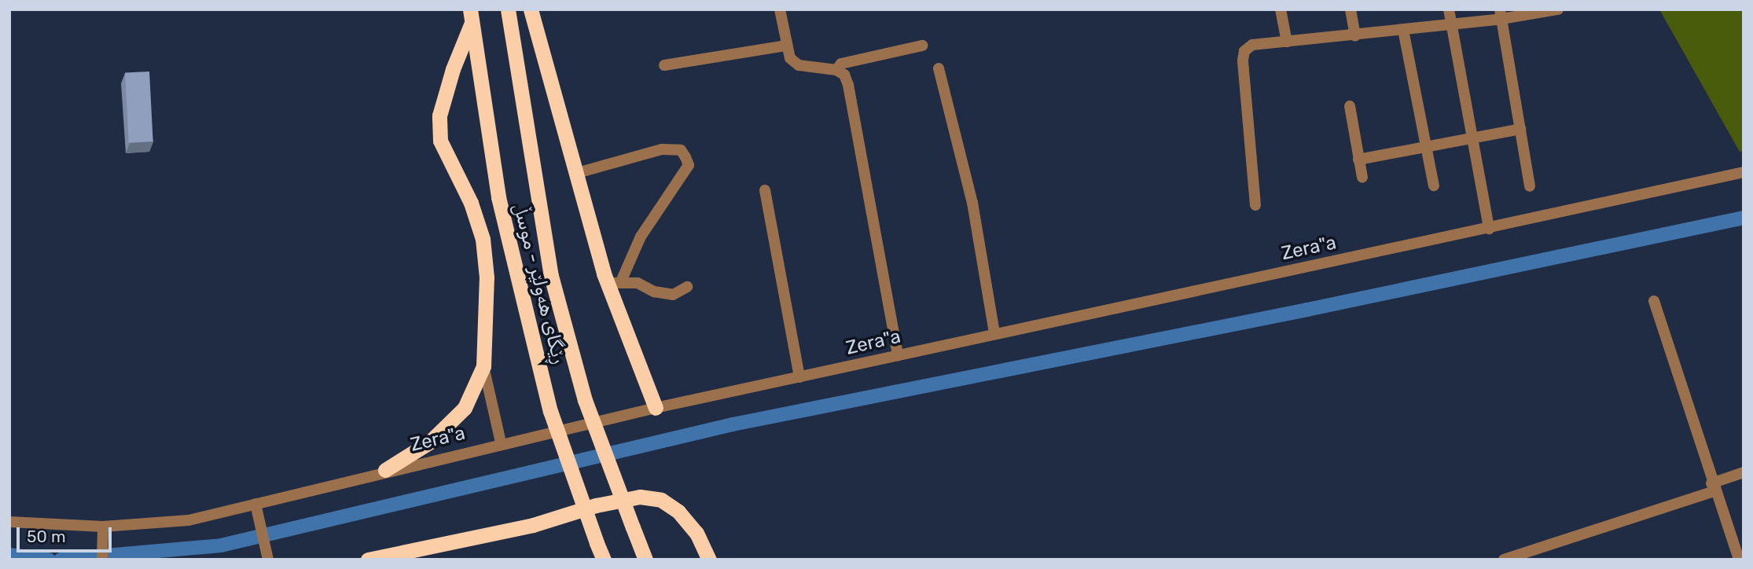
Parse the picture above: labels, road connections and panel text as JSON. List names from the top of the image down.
{
  "streets": {
    "highway": ["ڕێگای هەولێر - موسڵ"],
    "street": ["Zera\"a"]
  },
  "scale_bar": "50 m"
}
